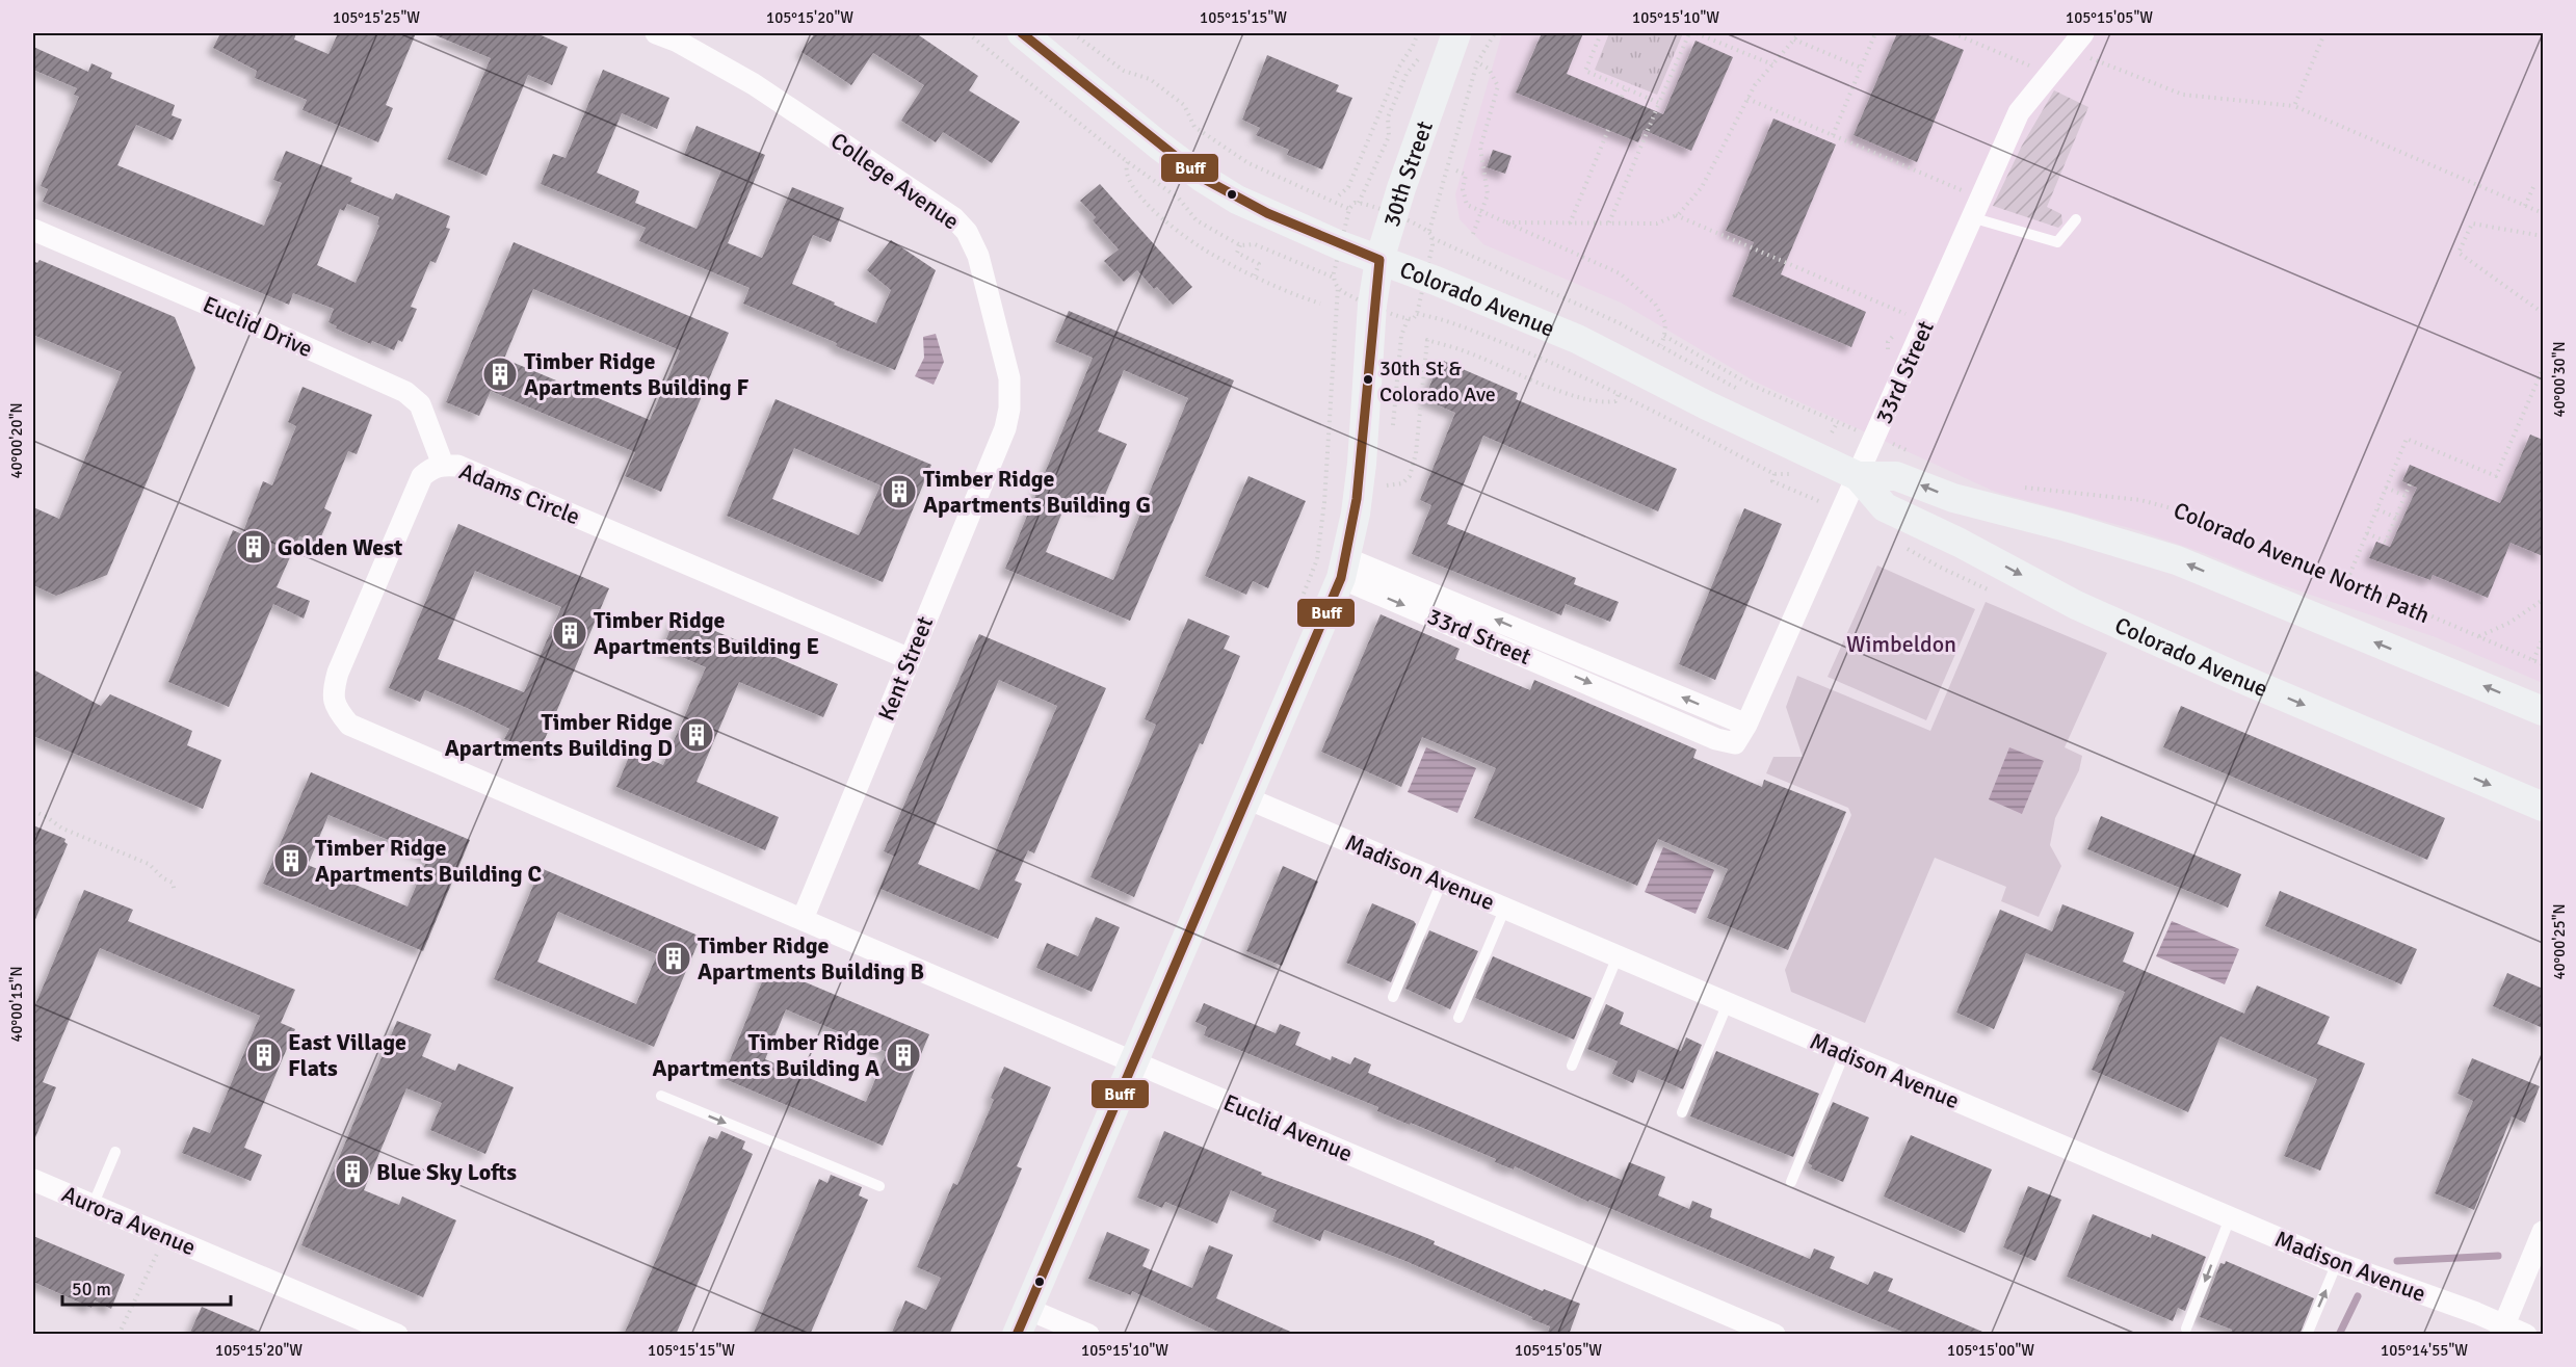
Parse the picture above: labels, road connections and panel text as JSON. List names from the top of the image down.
{
  "streets": {
    "main road": ["30th Street", "Colorado Avenue"],
    "street": [
      "College Avenue",
      "Euclid Drive",
      "33rd Street",
      "Adams Circle",
      "Kent Street",
      "Madison Avenue",
      "Euclid Avenue",
      "Aurora Avenue"
    ],
    "path": ["Colorado Avenue North Path"]
  },
  "crossings": [
    ["30th Street", "Colorado Avenue"],
    ["30th Street", "33rd Street"],
    ["30th Street", "Madison Avenue"],
    ["30th Street", "Euclid Avenue"],
    ["College Avenue", "Kent Street"],
    ["Colorado Avenue", "33rd Street"],
    ["Euclid Drive", "Adams Circle"],
    ["Adams Circle", "Kent Street"],
    ["Adams Circle", "Euclid Avenue"],
    ["Kent Street", "Euclid Avenue"]
  ],
  "parks": ["Wimbeldon"],
  "places": {
    "building": [
      "Timber Ridge Apartments Building F",
      "Timber Ridge Apartments Building G",
      "Golden West",
      "Timber Ridge Apartments Building E",
      "Timber Ridge Apartments Building D",
      "Timber Ridge Apartments Building C",
      "Timber Ridge Apartments Building B",
      "East Village Flats",
      "Timber Ridge Apartments Building A",
      "Blue Sky Lofts"
    ],
    "other": ["30th St & Colorado Ave"]
  },
  "lines": ["transit line Buff"],
  "scale_bar": "50 m",
  "coordinates": [
    "105°15'25\"W",
    "105°15'20\"W",
    "105°15'15\"W",
    "105°15'10\"W",
    "105°15'05\"W",
    "40°00'30\"N",
    "40°00'20\"N",
    "40°00'25\"N",
    "40°00'15\"N",
    "105°15'00\"W",
    "105°14'55\"W"
  ]
}
